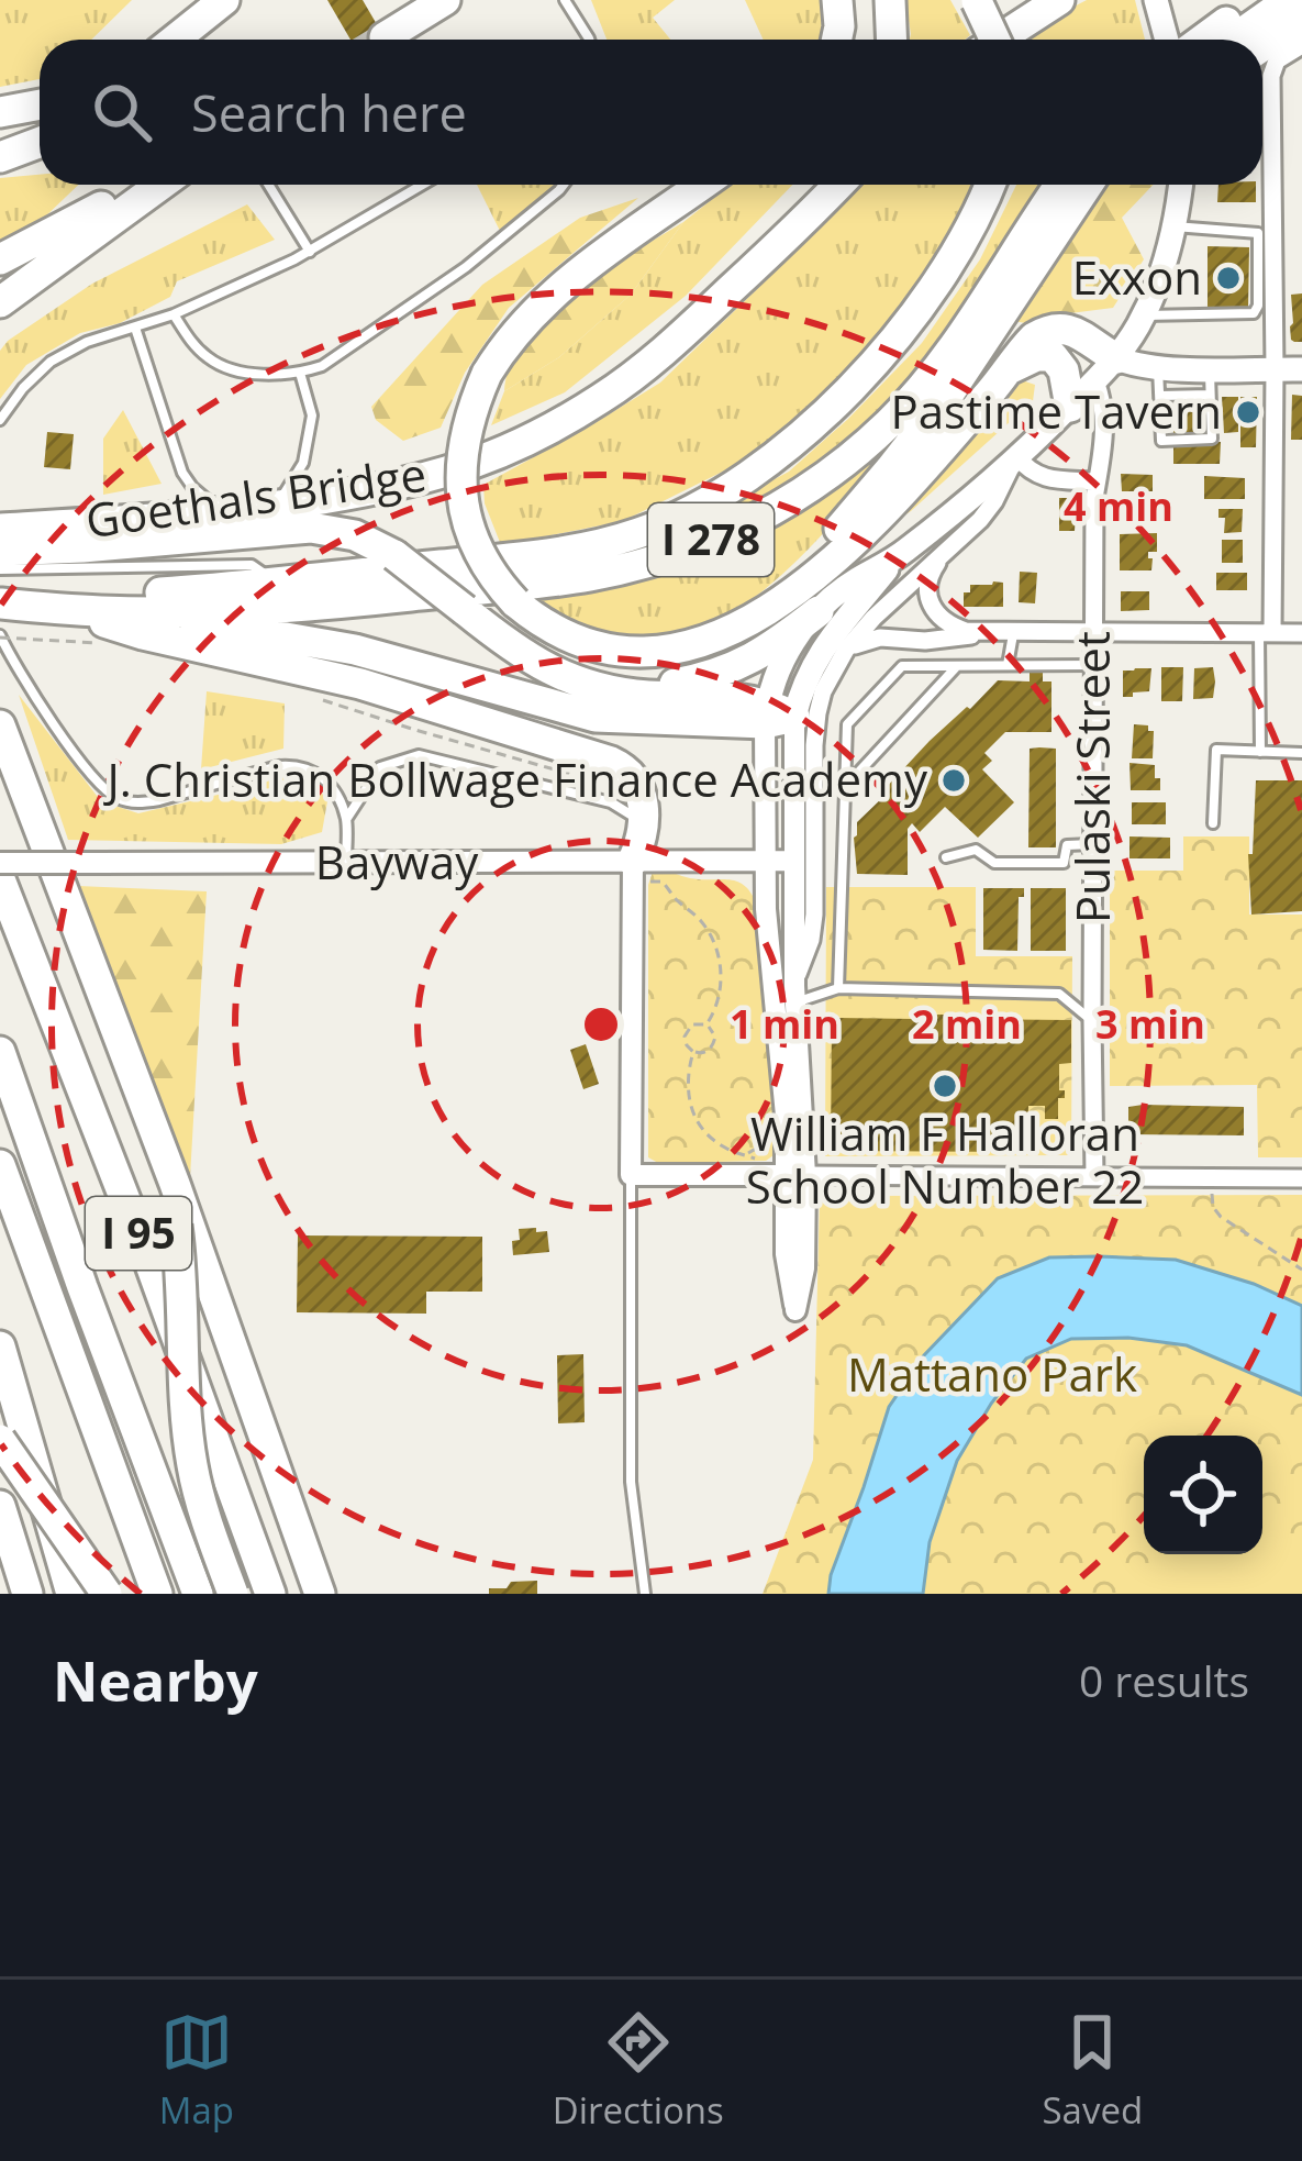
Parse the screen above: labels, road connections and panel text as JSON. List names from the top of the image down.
{
  "streets": {
    "highway": ["Goethals Bridge", "I 278", "I 95"],
    "street": ["Pulaski Street", "Bayway"]
  },
  "parks": ["Mattano Park"],
  "places": [
    "Exxon",
    "Pastime Tavern",
    "J. Christian Bollwage Finance Academy",
    "William F Halloran School Number 22"
  ],
  "page": {
    "search": "Search here",
    "heading": ["Nearby", "0 results"],
    "nav": ["Map", "Directions", "Saved"]
  },
  "rings": [
    "4 min",
    "1 min",
    "2 min",
    "3 min"
  ]
}
